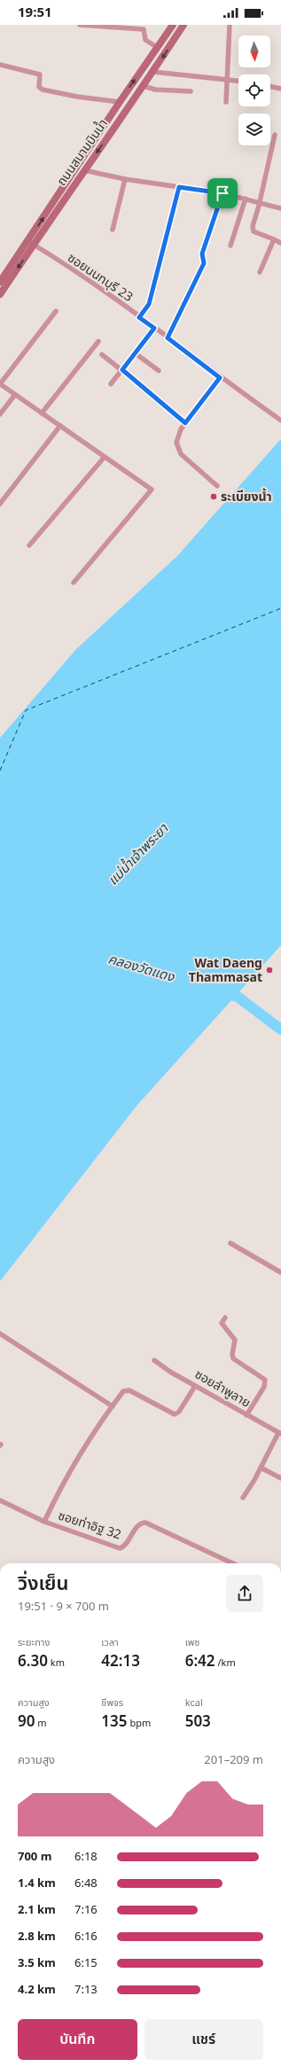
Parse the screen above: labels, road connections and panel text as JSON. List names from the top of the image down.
{
  "streets": {
    "main road": ["ถนนสนามบินน้ำ"],
    "street": ["ซอยนนทบุรี 23", "ซอยลำพูลาย", "ซอยท่าอิฐ 32"]
  },
  "crossings": [
    ["ถนนสนามบินน้ำ", "ซอยนนทบุรี 23"]
  ],
  "water": ["แม่น้ำเจ้าพระยา", "คลองวัดแดง"],
  "places": ["ระเบียงน้ำ", "Wat Daeng Thammasat"],
  "north": "bottom",
  "page": {
    "status": "19:51",
    "heading": ["วิ่งเย็น", "19:51 · 9 × 700 m"],
    "stats": [
      ["ระยะทาง", "6.30 km"],
      ["เวลา", "42:13"],
      ["เพซ", "6:42 /km"],
      ["ความสูง", "90 m"],
      ["ชีพจร", "135 bpm"],
      ["kcal", "503"]
    ],
    "chart": ["ความสูง", "201–209 m"],
    "list": [
      {
        "name": "700 m",
        "note": "6:18"
      },
      {
        "name": "1.4 km",
        "note": "6:48"
      },
      {
        "name": "2.1 km",
        "note": "7:16"
      },
      {
        "name": "2.8 km",
        "note": "6:16"
      },
      {
        "name": "3.5 km",
        "note": "6:15"
      },
      {
        "name": "4.2 km",
        "note": "7:13"
      }
    ],
    "buttons": ["บันทึก", "แชร์"]
  }
}
